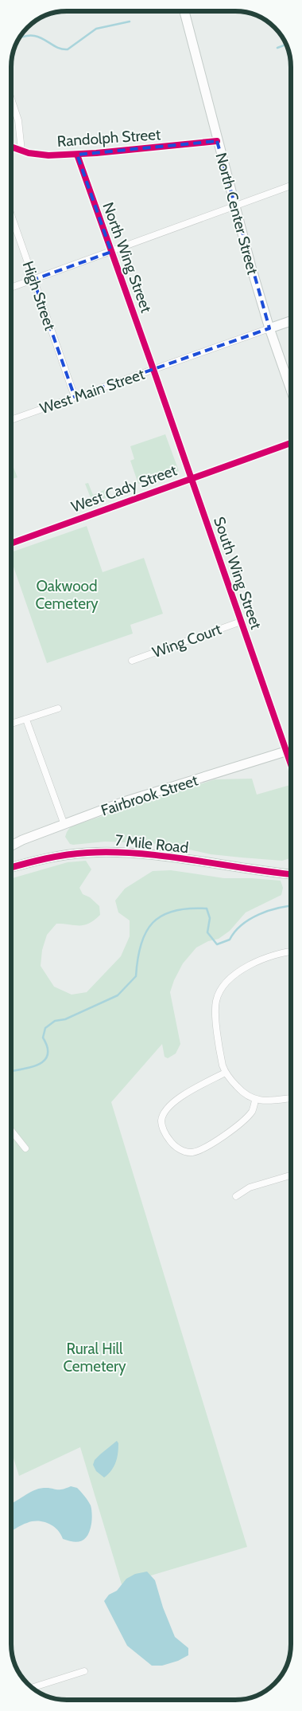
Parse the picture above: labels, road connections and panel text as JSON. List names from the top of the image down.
{
  "streets": {
    "street": [
      "Randolph Street",
      "North Center Street",
      "North Wing Street",
      "High Street",
      "West Main Street",
      "West Cady Street",
      "South Wing Street",
      "Wing Court",
      "Fairbrook Street",
      "7 Mile Road"
    ]
  },
  "crossings": [
    ["Randolph Street", "North Center Street"],
    ["Randolph Street", "North Wing Street"],
    ["North Center Street", "West Main Street"],
    ["North Wing Street", "West Main Street"],
    ["North Wing Street", "South Wing Street"],
    ["High Street", "West Main Street"],
    ["West Main Street", "South Wing Street"],
    ["West Cady Street", "South Wing Street"],
    ["South Wing Street", "Wing Court"],
    ["South Wing Street", "Fairbrook Street"]
  ],
  "parks": ["Oakwood Cemetery", "Rural Hill Cemetery"]
}
